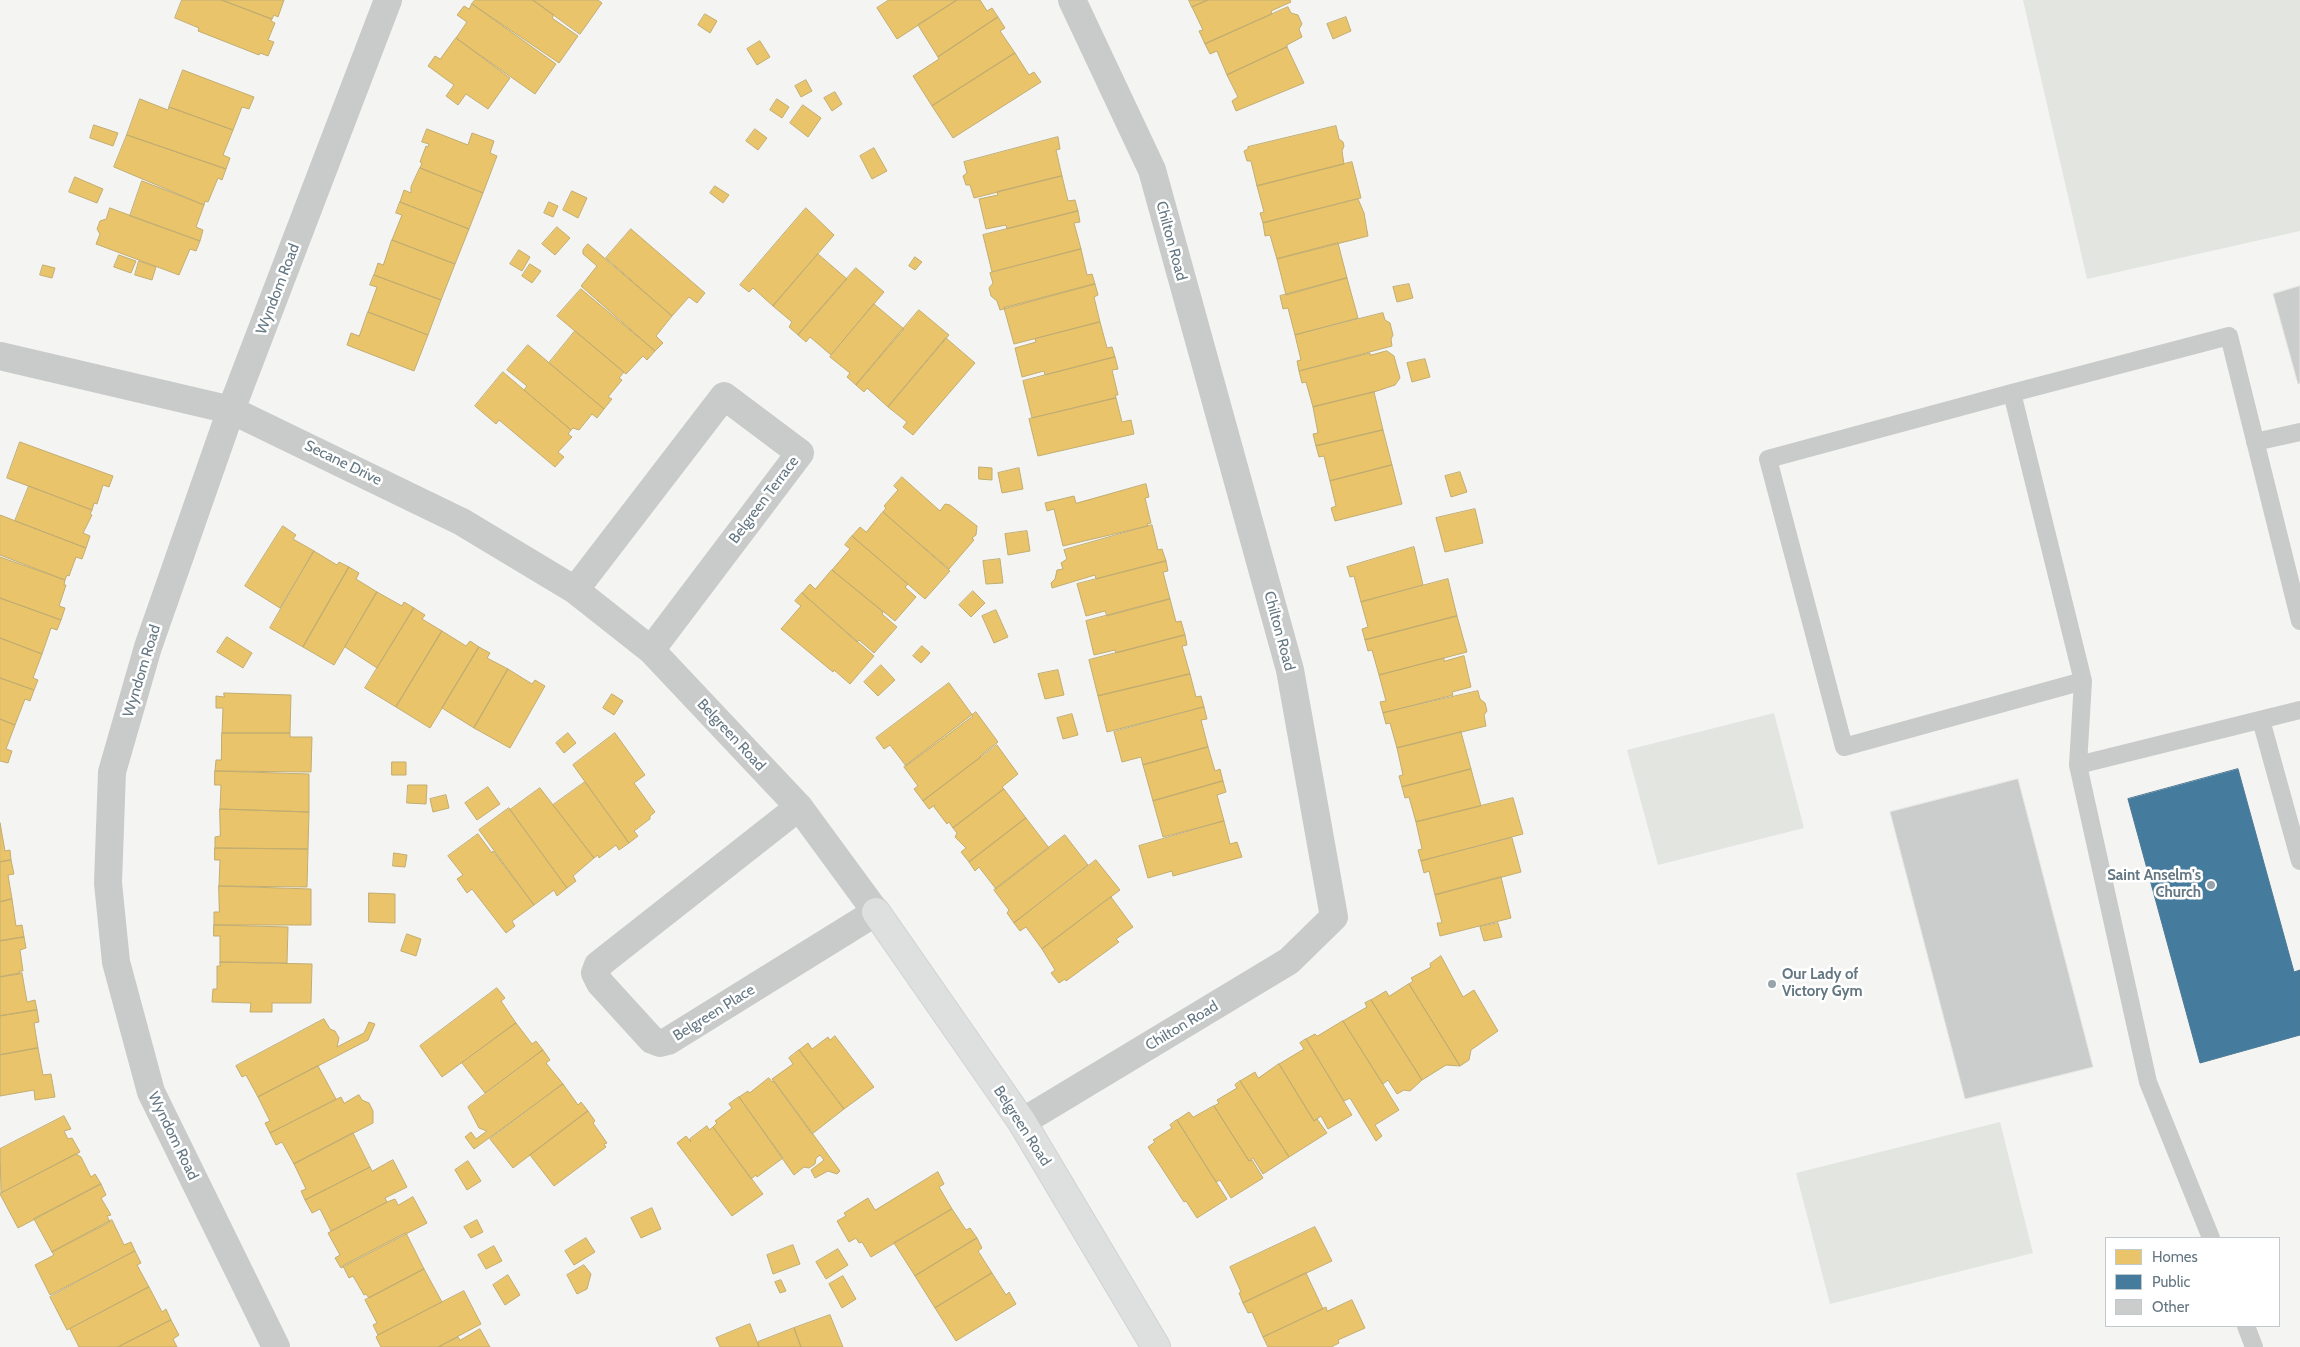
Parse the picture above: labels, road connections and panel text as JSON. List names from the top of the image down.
{
  "streets": {
    "street": [
      "Chilton Road",
      "Wyndom Road",
      "Secane Drive",
      "Belgreen Terrace",
      "Belgreen Road",
      "Belgreen Place"
    ]
  },
  "crossings": [
    ["Chilton Road", "Belgreen Road"],
    ["Wyndom Road", "Secane Drive"],
    ["Secane Drive", "Belgreen Terrace"],
    ["Secane Drive", "Belgreen Road"],
    ["Belgreen Terrace", "Belgreen Road"],
    ["Belgreen Road", "Belgreen Place"]
  ],
  "places": ["Saint Anselm's Church", "Our Lady of Victory Gym"],
  "legend": ["Homes", "Public", "Other"]
}
